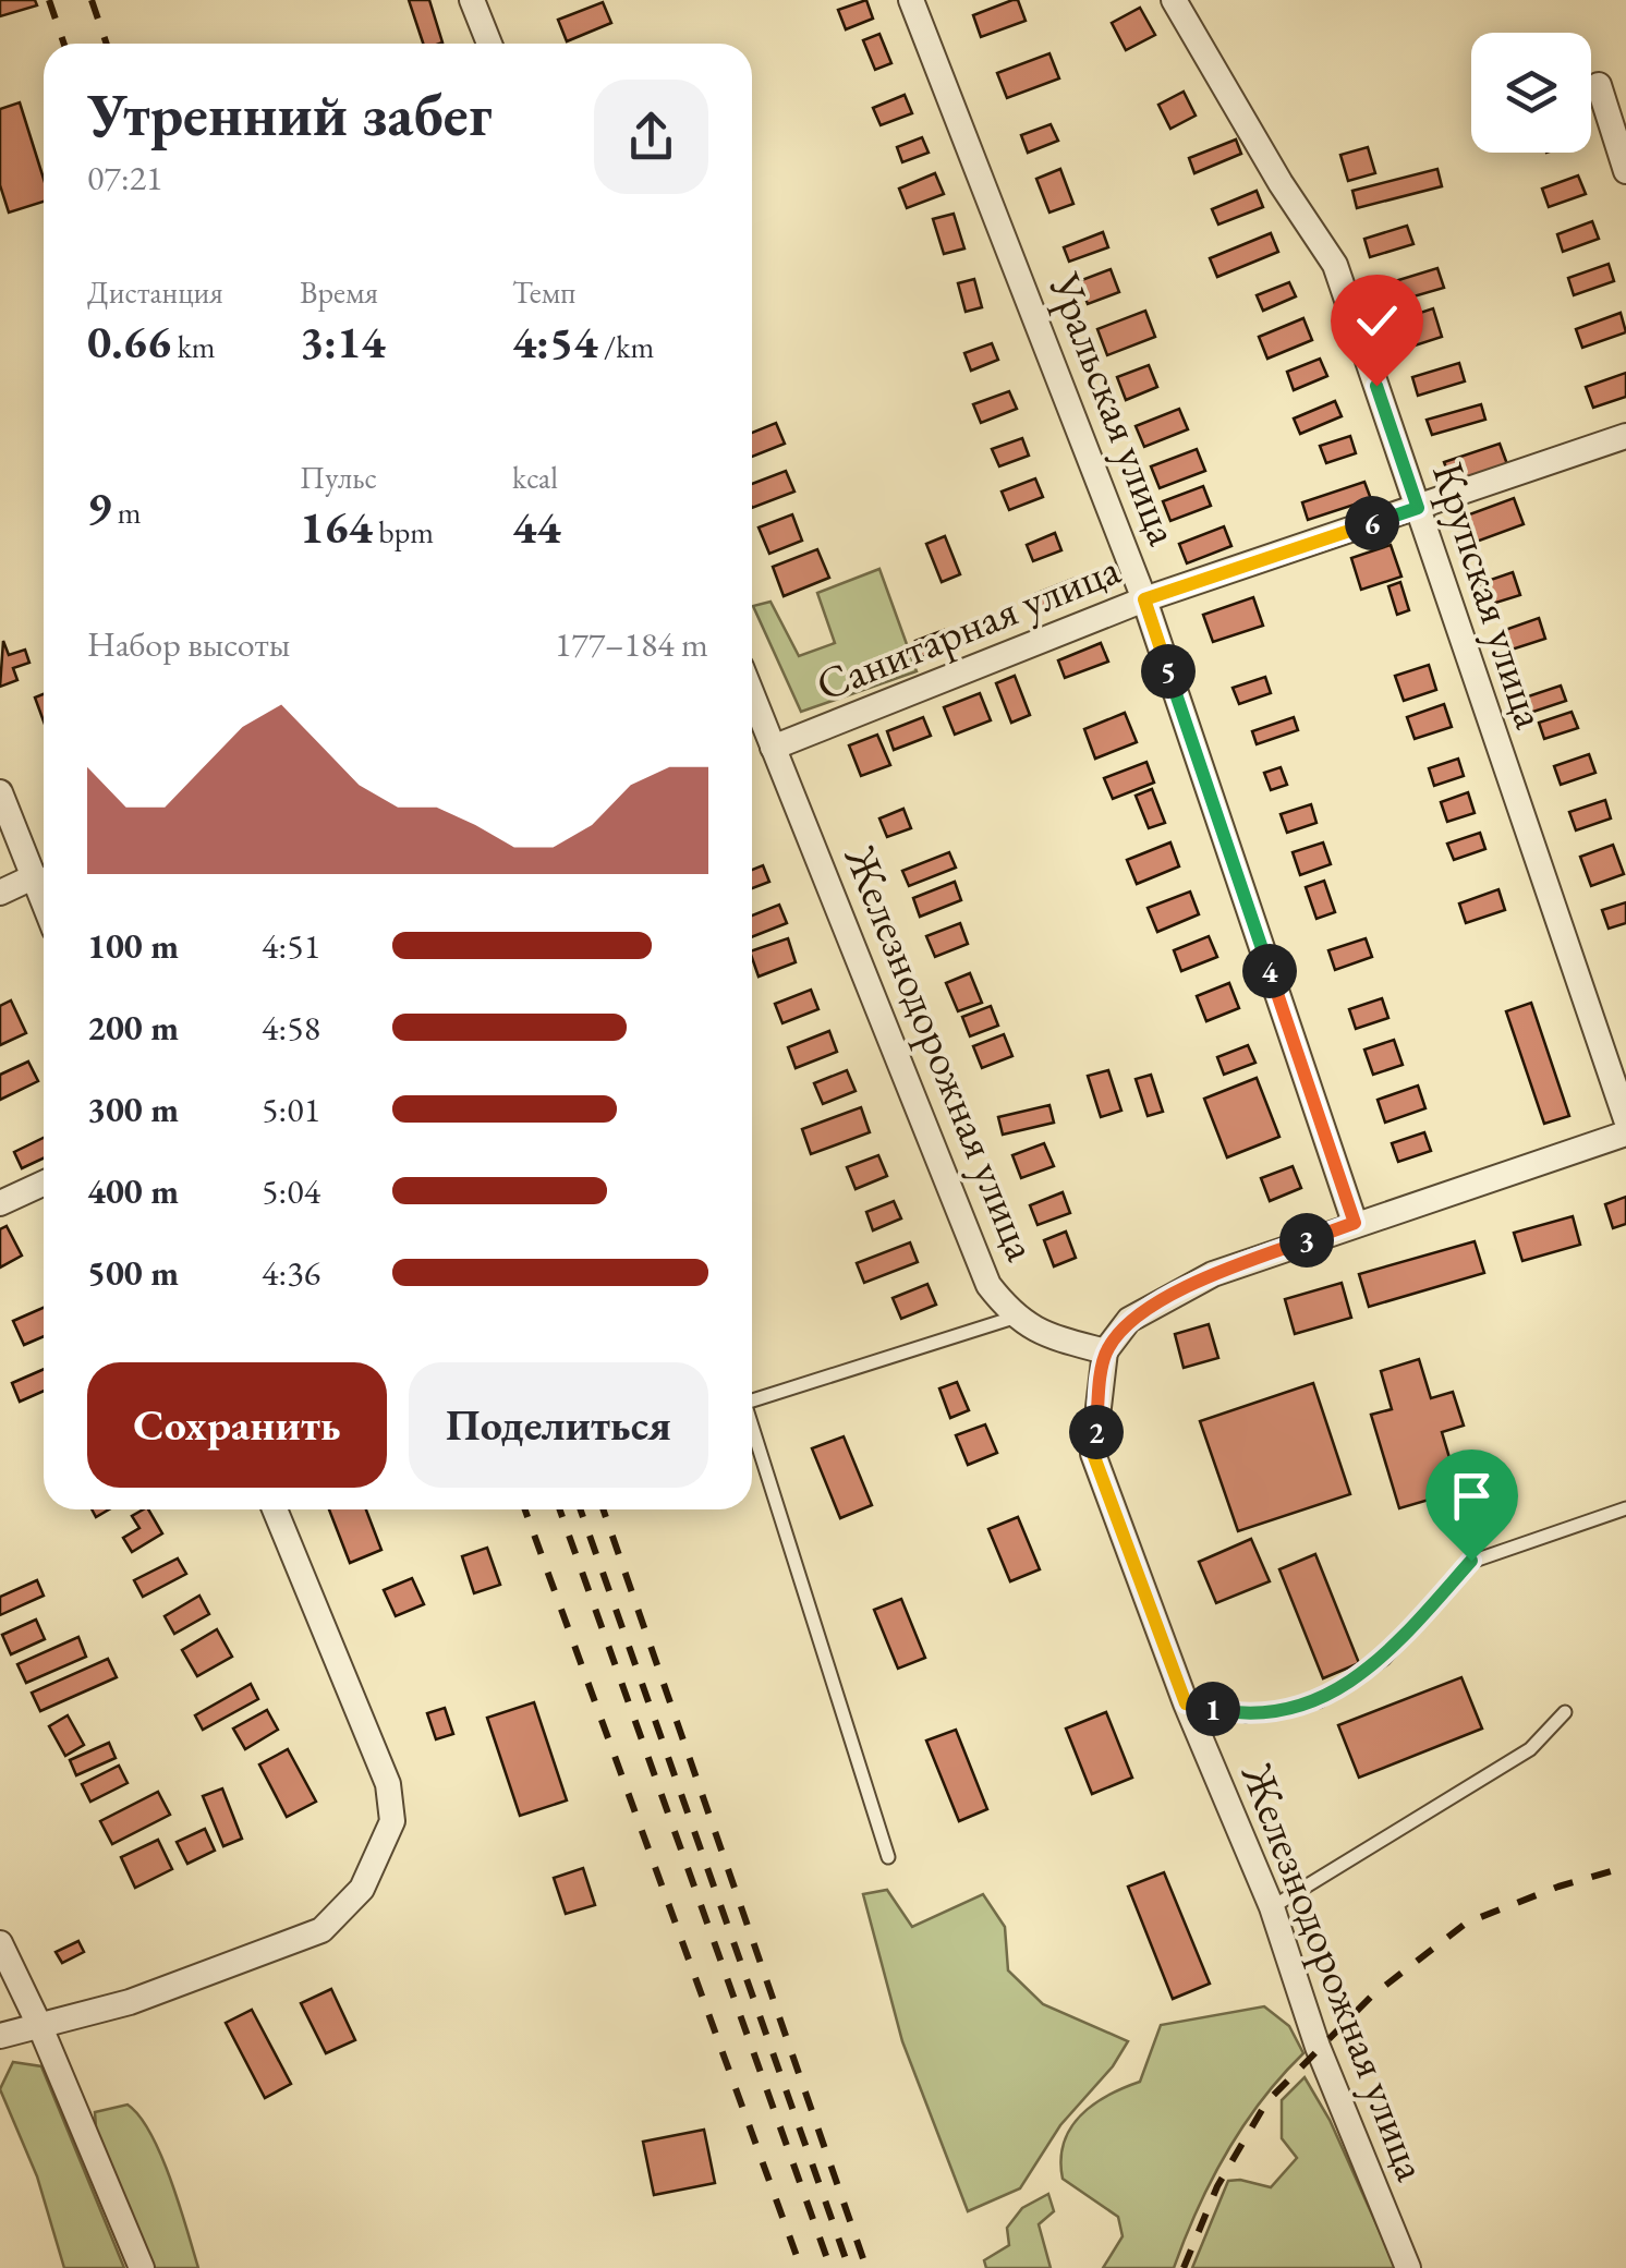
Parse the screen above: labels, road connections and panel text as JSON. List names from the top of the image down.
{
  "streets": {
    "street": [
      "Уральская улица",
      "Крупская улица",
      "Санитарная улица",
      "Железнодорожная улица"
    ]
  },
  "crossings": [
    ["Уральская улица", "Санитарная улица"],
    ["Крупская улица", "Санитарная улица"],
    ["Санитарная улица", "Железнодорожная улица"]
  ],
  "page": {
    "heading": ["Утренний забег", "07:21"],
    "stats": [
      ["Дистанция", "0.66 km"],
      ["Время", "3:14"],
      ["Темп", "4:54 /km"],
      ["9 m"],
      ["Пульс", "164 bpm"],
      ["kcal", "44"]
    ],
    "pins": [
      "6",
      "5",
      "4",
      "3",
      "2",
      "1"
    ],
    "chart": ["Набор высоты", "177–184 m"],
    "list": [
      {
        "name": "100 m",
        "note": "4:51"
      },
      {
        "name": "200 m",
        "note": "4:58"
      },
      {
        "name": "300 m",
        "note": "5:01"
      },
      {
        "name": "400 m",
        "note": "5:04"
      },
      {
        "name": "500 m",
        "note": "4:36"
      }
    ],
    "buttons": ["Сохранить", "Поделиться"]
  }
}
